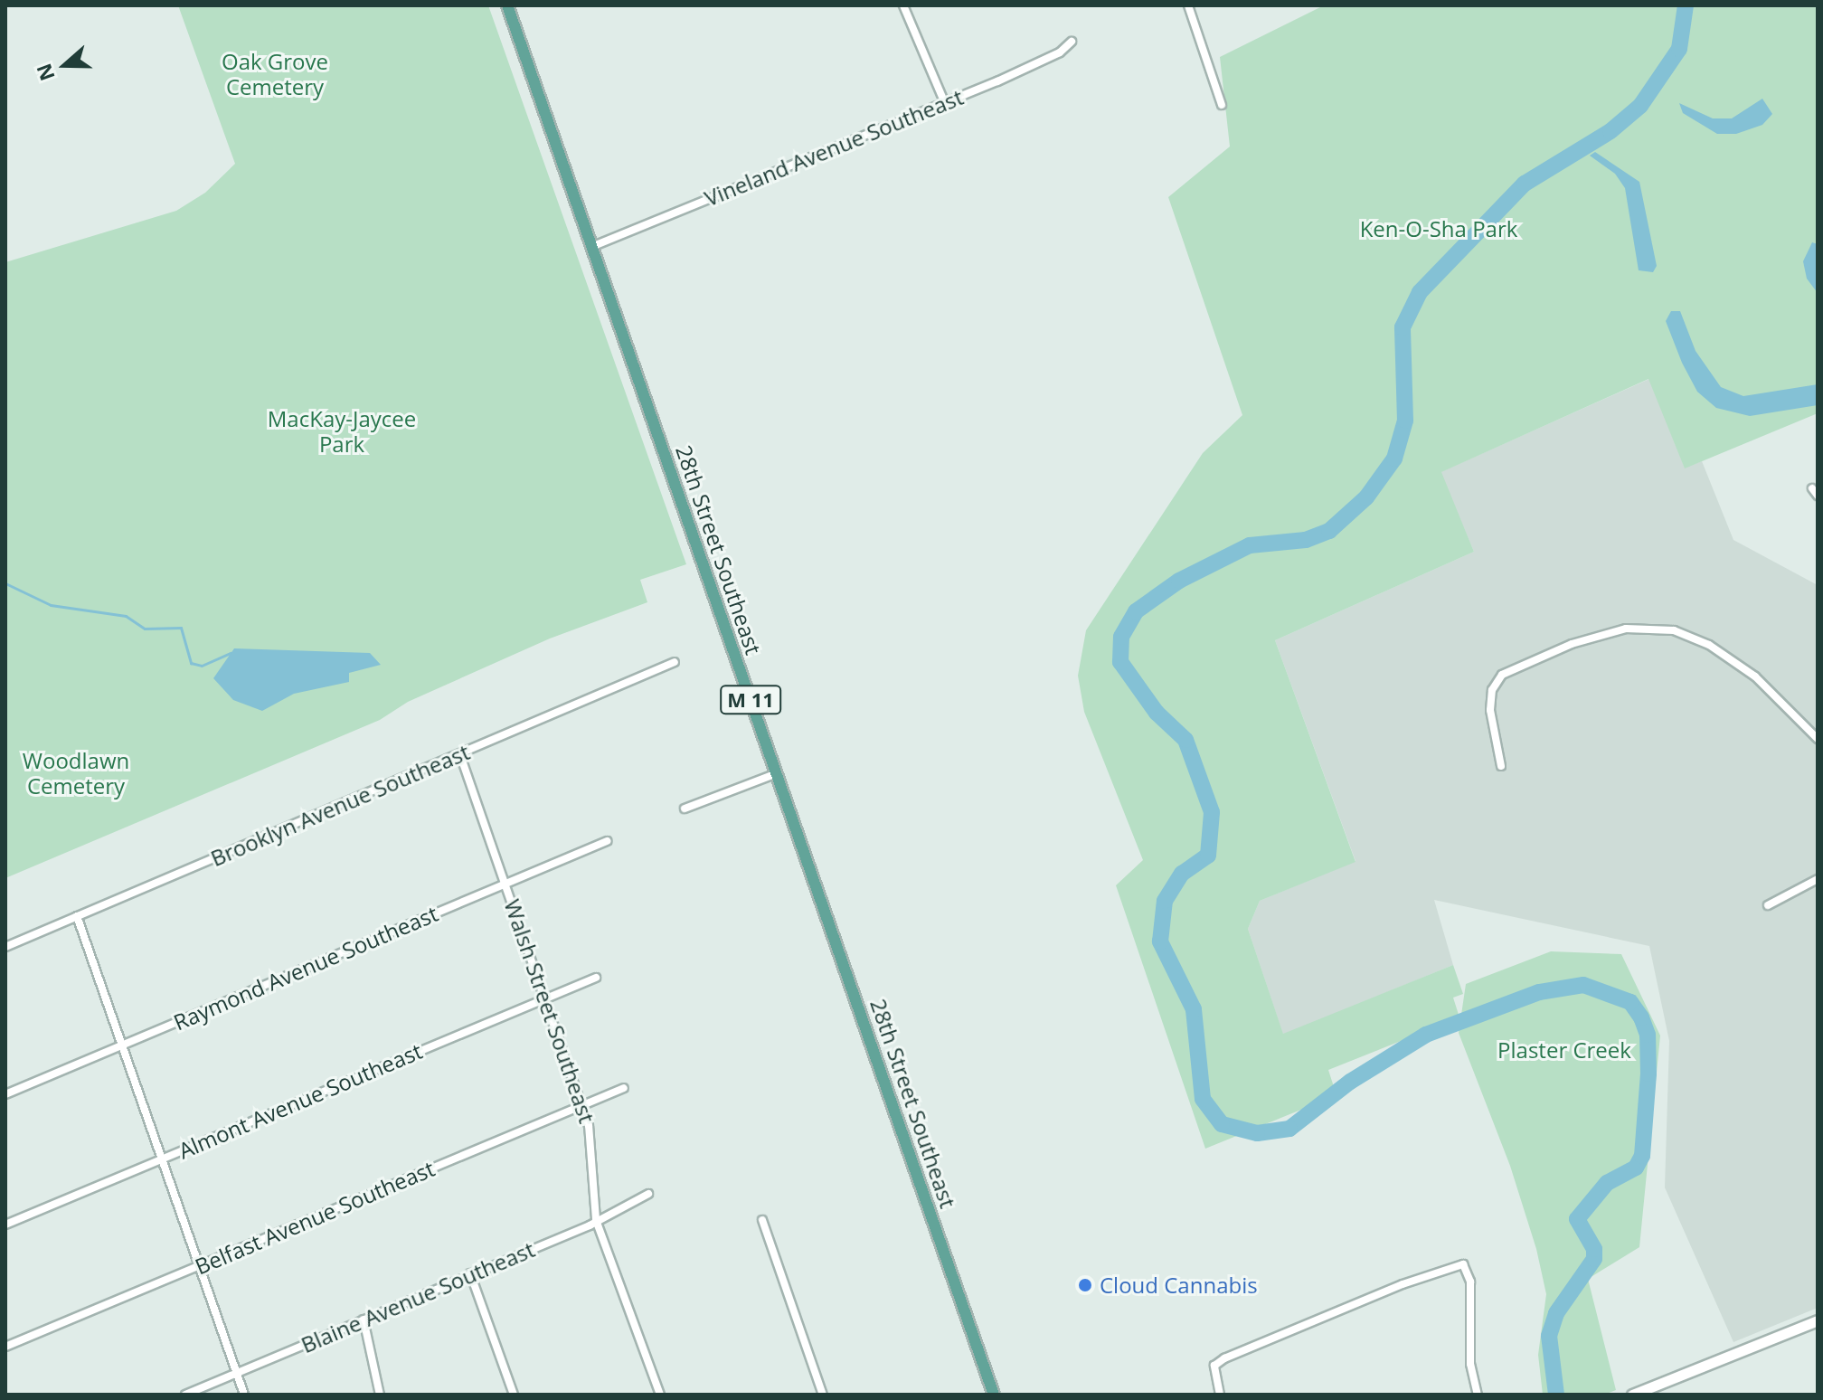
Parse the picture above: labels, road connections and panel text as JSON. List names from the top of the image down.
{
  "streets": {
    "main road": ["28th Street Southeast", "M 11"],
    "street": [
      "Vineland Avenue Southeast",
      "Brooklyn Avenue Southeast",
      "Raymond Avenue Southeast",
      "Walsh Street Southeast",
      "Almont Avenue Southeast",
      "Belfast Avenue Southeast",
      "Blaine Avenue Southeast"
    ]
  },
  "crossings": [
    ["Vineland Avenue Southeast", "28th Street Southeast"],
    ["Brooklyn Avenue Southeast", "Walsh Street Southeast"],
    ["Raymond Avenue Southeast", "Walsh Street Southeast"],
    ["Walsh Street Southeast", "Almont Avenue Southeast"],
    ["Walsh Street Southeast", "Belfast Avenue Southeast"],
    ["Walsh Street Southeast", "Blaine Avenue Southeast"]
  ],
  "parks": [
    "Oak Grove Cemetery",
    "Ken-O-Sha Park",
    "MacKay-Jaycee Park",
    "Woodlawn Cemetery",
    "Plaster Creek"
  ],
  "places": ["Cloud Cannabis"],
  "north": "left"
}
